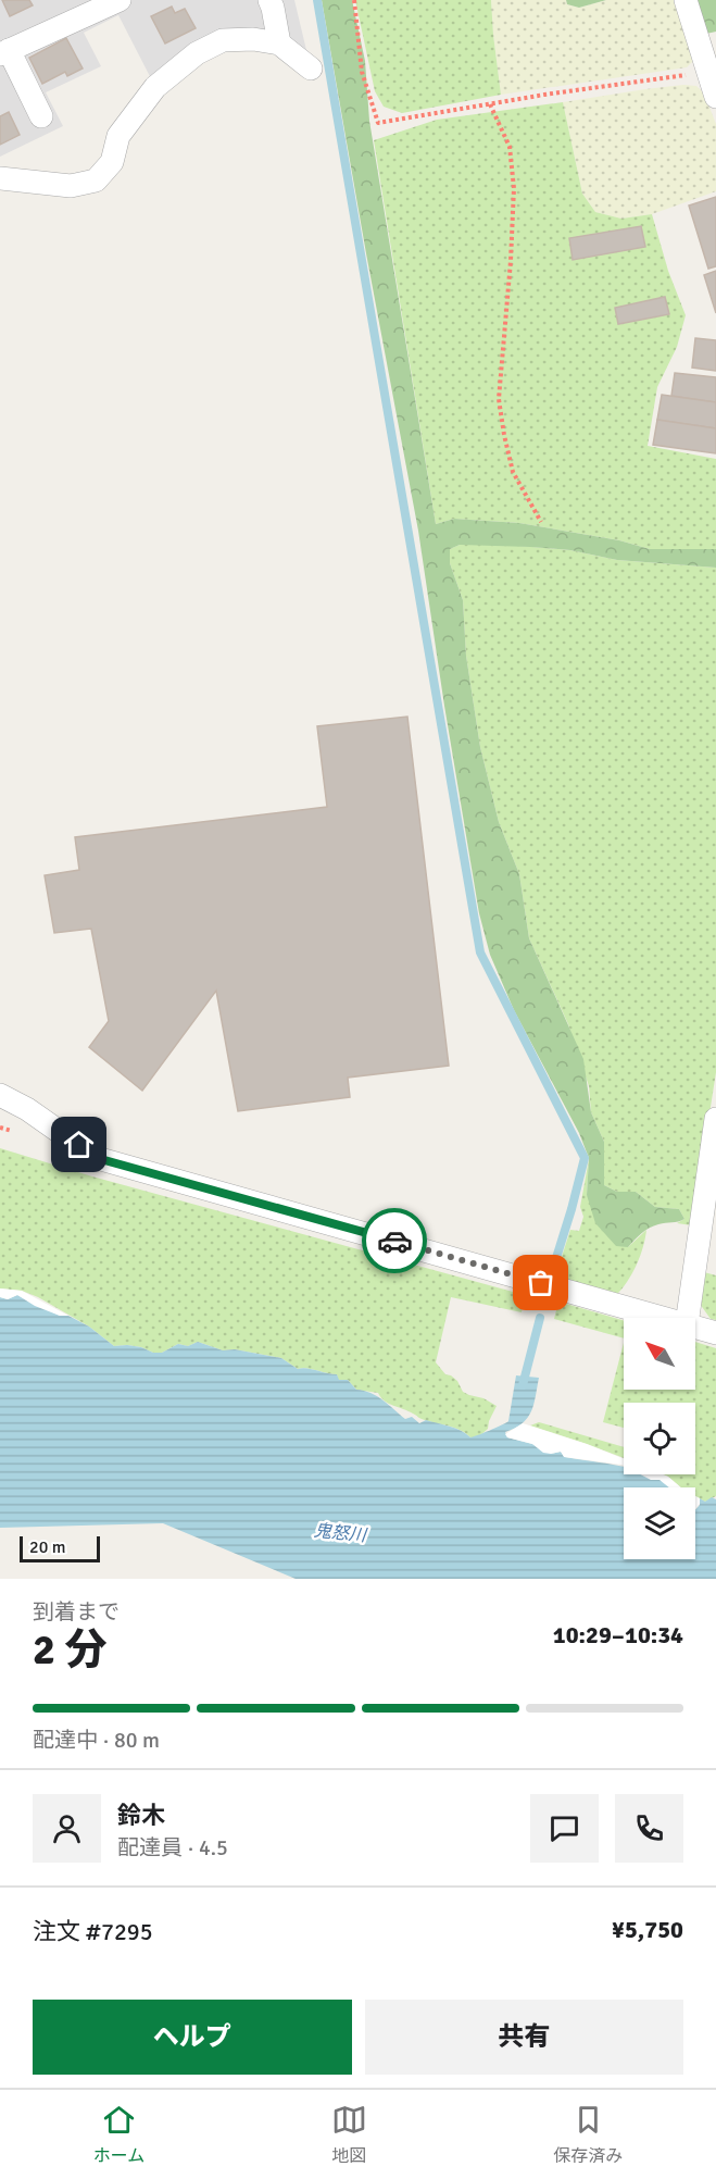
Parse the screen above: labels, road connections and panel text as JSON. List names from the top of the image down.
{
  "water": ["鬼怒川"],
  "scale_bar": "20 m",
  "north": "top left",
  "page": {
    "scale": "20 m",
    "heading": ["2 分", "到着まで", "10:29–10:34"],
    "panel": [
      "鈴木",
      "配達員 · 4.5",
      "注文 #7295",
      "¥5,750"
    ],
    "bar": "配達中 · 80 m",
    "buttons": ["ヘルプ", "共有"],
    "tabs": ["ホーム", "地図", "保存済み"]
  }
}
